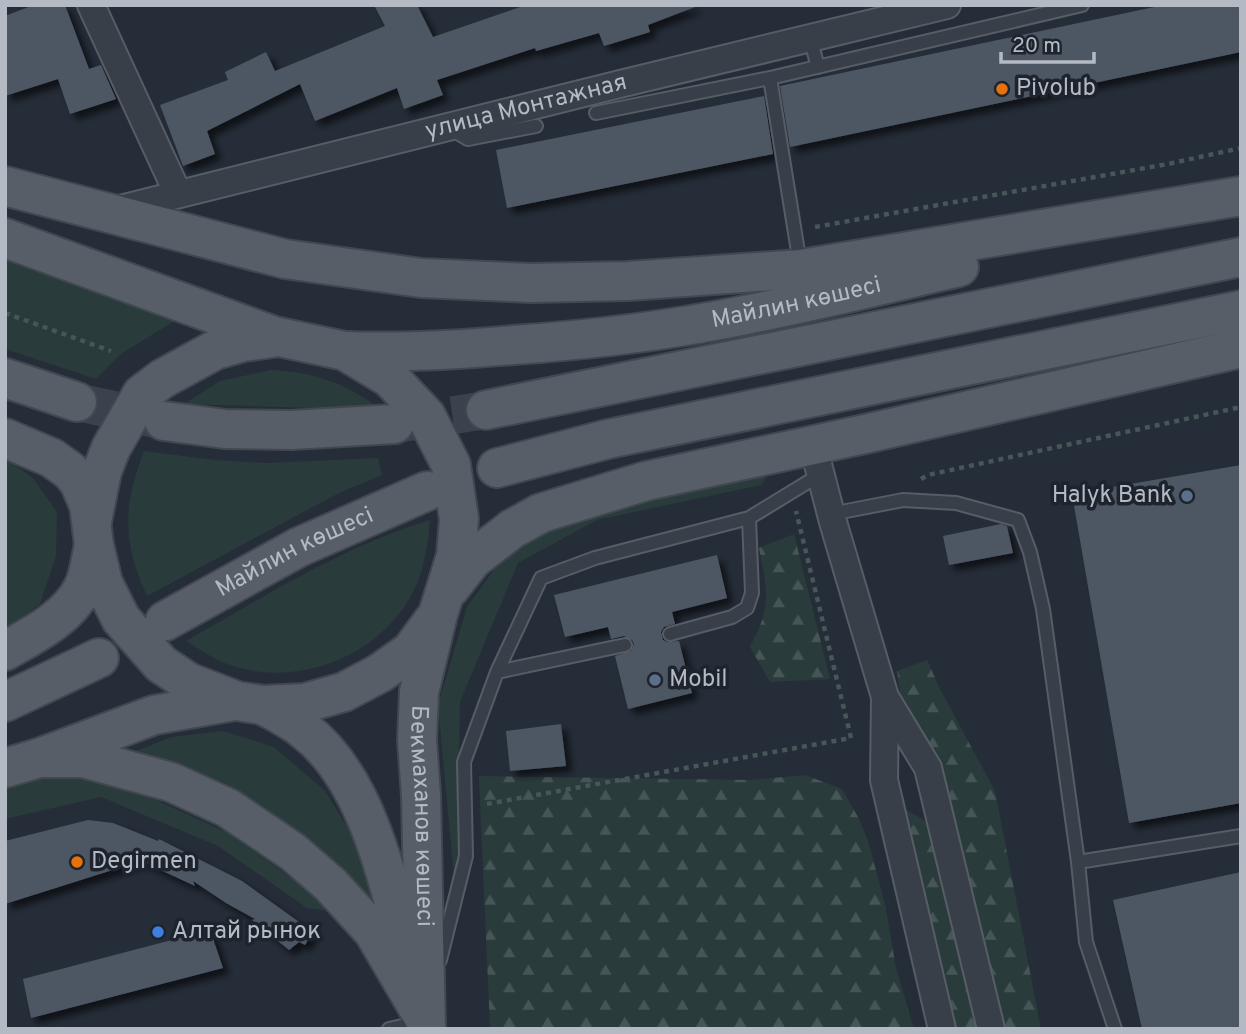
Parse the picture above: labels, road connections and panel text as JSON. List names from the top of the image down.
{
  "streets": {
    "main road": ["Майлин көшесі", "Бекмаханов көшесі"],
    "street": ["улица Монтажная"]
  },
  "crossings": [
    ["Майлин көшесі", "Бекмаханов көшесі"]
  ],
  "places": [
    "Pivolub",
    "Halyk Bank",
    "Mobil",
    "Degirmen",
    "Алтай рынок"
  ],
  "scale_bar": "20 m"
}
